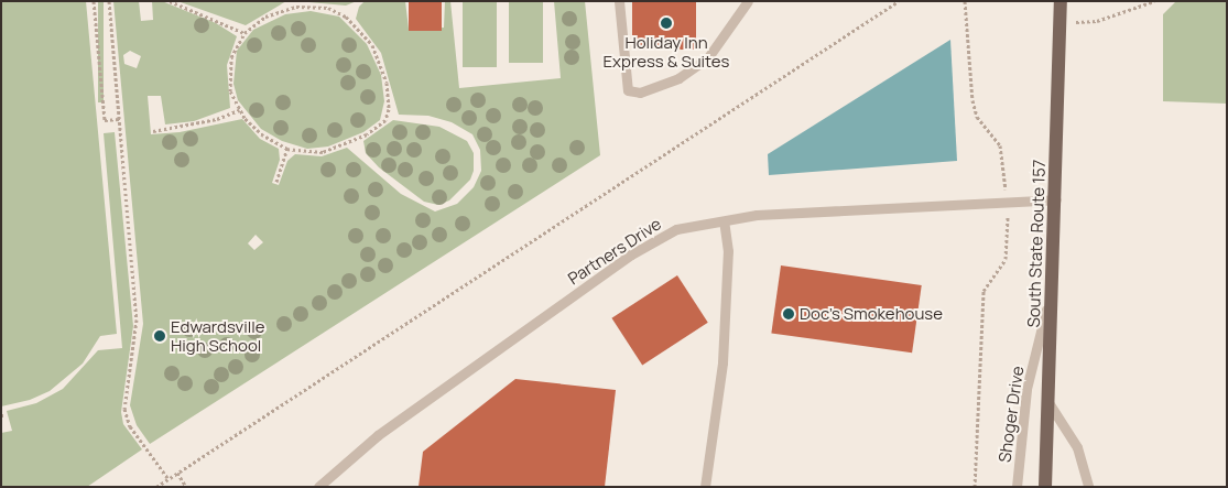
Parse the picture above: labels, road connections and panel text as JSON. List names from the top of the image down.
{
  "streets": {
    "main road": ["South State Route 157"],
    "lane": ["Partners Drive", "Shoger Drive"]
  },
  "crossings": [
    ["South State Route 157", "Partners Drive"],
    ["South State Route 157", "Shoger Drive"]
  ],
  "places": ["Holiday Inn Express & Suites", "Doc's Smokehouse", "Edwardsville High School"]
}
